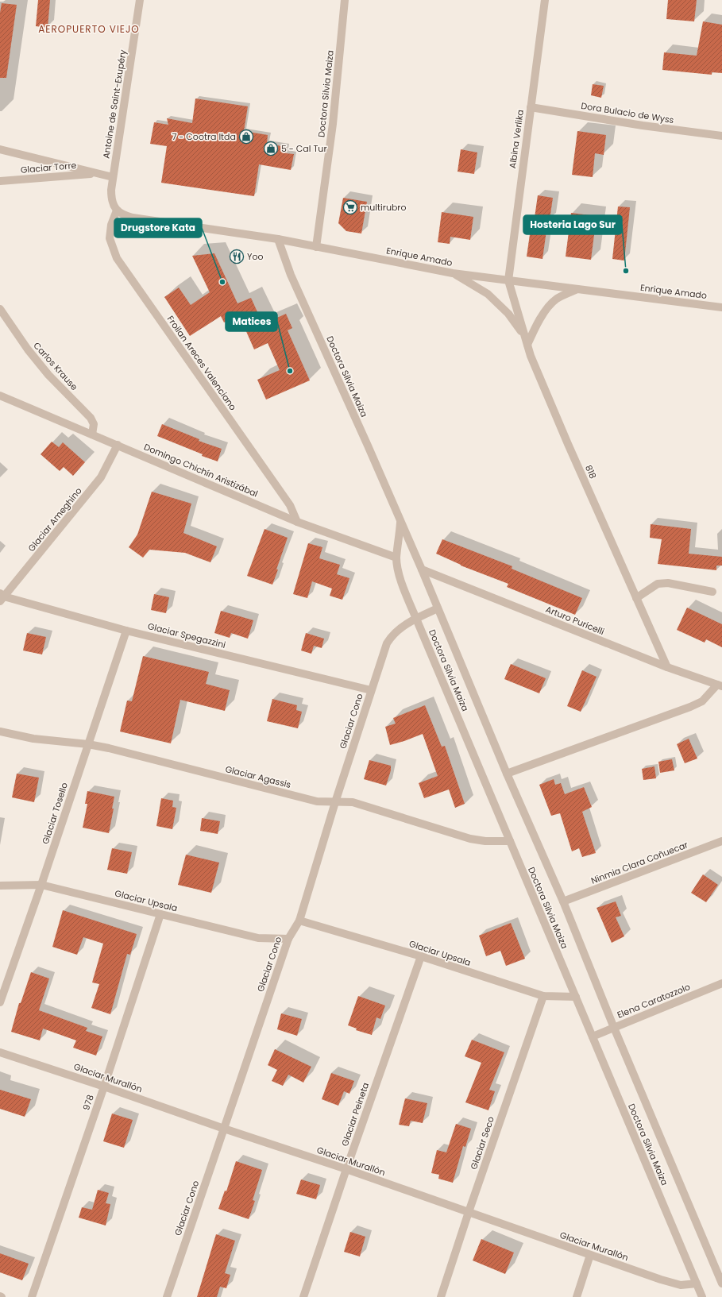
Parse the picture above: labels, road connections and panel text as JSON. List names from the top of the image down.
{
  "streets": {
    "street": [
      "Doctora Silvia Maiza",
      "Antoine de Saint-Exupéry",
      "Dora Bulacio de Wyss",
      "Albina Verlika",
      "Glaciar Torre",
      "Enrique Amado",
      "Froilan Areces Valenciano",
      "Carlos Krause",
      "Domingo Chichín Aristizábal",
      "818",
      "Glaciar Ameghino",
      "Arturo Puricelli",
      "Glaciar Spegazzini",
      "Glaciar Cono",
      "Glaciar Agassis",
      "Glaciar Tosello",
      "Ninmia Clara Coñuecar",
      "Glaciar Upsala",
      "Elena Caratozzolo",
      "Glaciar Murallón",
      "978",
      "Glaciar Peineta",
      "Glaciar Seco"
    ]
  },
  "crossings": [
    ["Doctora Silvia Maiza", "Enrique Amado"],
    ["Doctora Silvia Maiza", "Domingo Chichín Aristizábal"],
    ["Doctora Silvia Maiza", "Arturo Puricelli"],
    ["Doctora Silvia Maiza", "Glaciar Cono"],
    ["Doctora Silvia Maiza", "Glaciar Agassis"],
    ["Doctora Silvia Maiza", "Ninmia Clara Coñuecar"],
    ["Doctora Silvia Maiza", "Glaciar Upsala"],
    ["Doctora Silvia Maiza", "Elena Caratozzolo"],
    ["Doctora Silvia Maiza", "Glaciar Murallón"],
    ["Antoine de Saint-Exupéry", "Enrique Amado"],
    ["Antoine de Saint-Exupéry", "Froilan Areces Valenciano"],
    ["Dora Bulacio de Wyss", "Albina Verlika"],
    ["Albina Verlika", "Enrique Amado"],
    ["Albina Verlika", "818"],
    ["Enrique Amado", "Froilan Areces Valenciano"],
    ["Enrique Amado", "818"],
    ["Froilan Areces Valenciano", "Domingo Chichín Aristizábal"],
    ["Carlos Krause", "Domingo Chichín Aristizábal"],
    ["Domingo Chichín Aristizábal", "Glaciar Ameghino"],
    ["818", "Arturo Puricelli"],
    ["Glaciar Ameghino", "Glaciar Spegazzini"],
    ["Glaciar Spegazzini", "Glaciar Cono"],
    ["Glaciar Spegazzini", "Glaciar Tosello"],
    ["Glaciar Cono", "Glaciar Agassis"],
    ["Glaciar Cono", "Glaciar Upsala"],
    ["Glaciar Cono", "Glaciar Murallón"],
    ["Glaciar Agassis", "Glaciar Tosello"],
    ["Glaciar Tosello", "Glaciar Upsala"],
    ["Glaciar Upsala", "978"],
    ["Glaciar Upsala", "Glaciar Peineta"],
    ["Glaciar Upsala", "Glaciar Seco"],
    ["Glaciar Murallón", "978"],
    ["Glaciar Murallón", "Glaciar Peineta"],
    ["Glaciar Murallón", "Glaciar Seco"]
  ],
  "districts": ["AEROPUERTO VIEJO"],
  "places": {
    "shop": ["7 - Cootra ltda", "5 - Cal Tur"],
    "supermarket": ["multirubro"],
    "restaurant": ["Yoo"],
    "other": ["Hosteria Lago Sur", "Drugstore Kata", "Matices"]
  }
}
